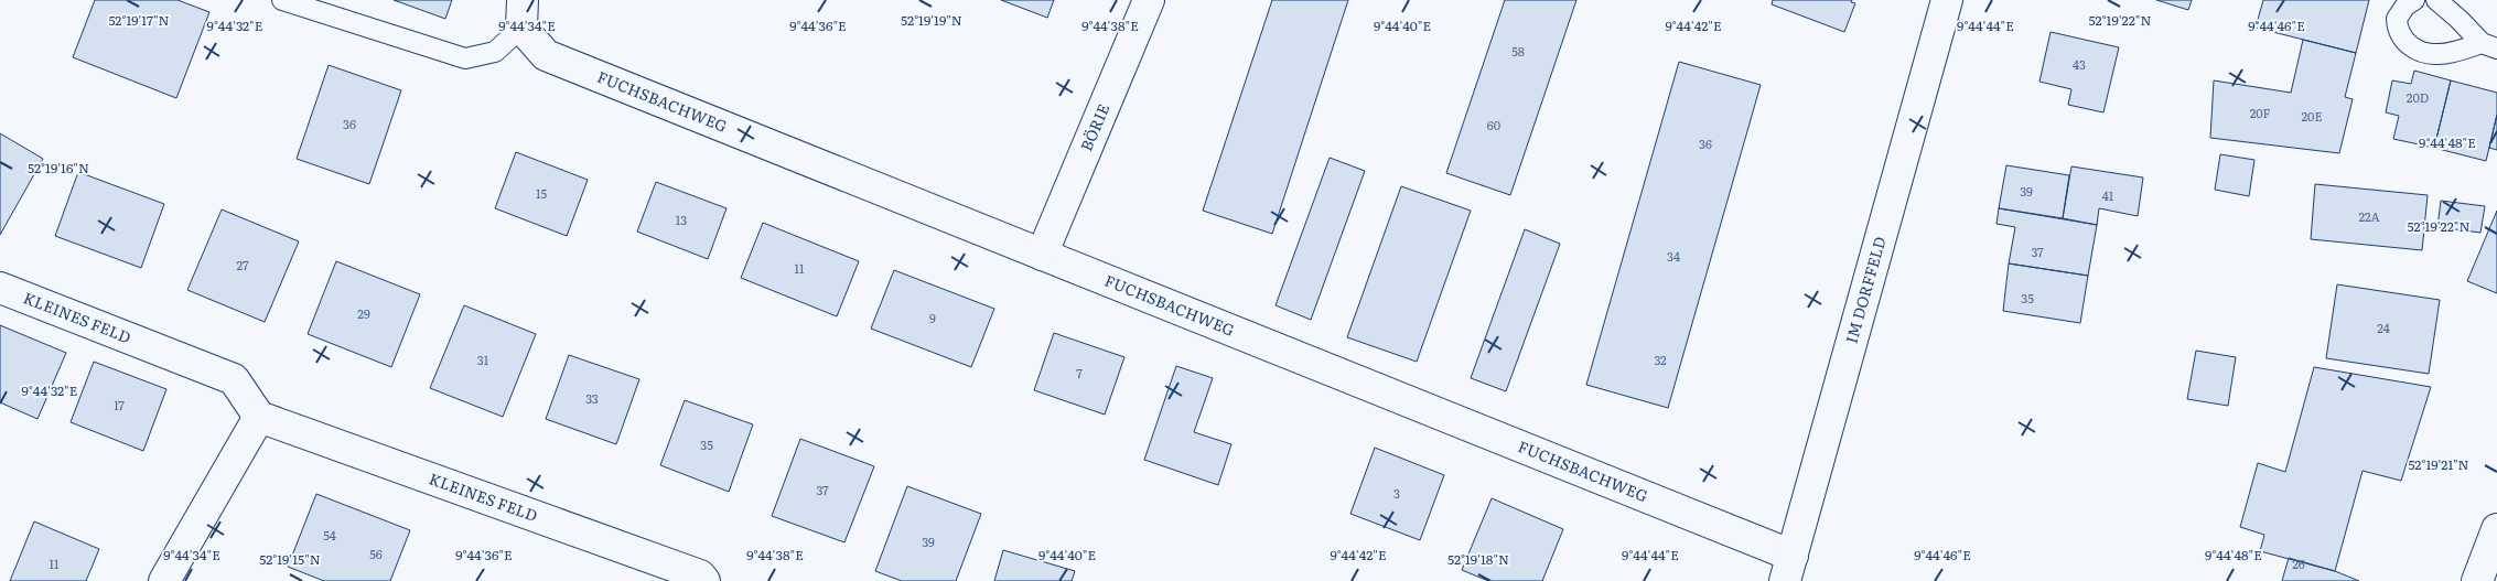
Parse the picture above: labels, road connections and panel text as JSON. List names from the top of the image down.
{
  "streets": {
    "street": [
      "FUCHSBACHWEG",
      "BÖRIE",
      "IM DORFFELD",
      "KLEINES FELD"
    ]
  },
  "crossings": [
    ["FUCHSBACHWEG", "BÖRIE"],
    ["FUCHSBACHWEG", "IM DORFFELD"]
  ],
  "house_numbers": [
    "58",
    "43",
    "20D",
    "20F",
    "20E",
    "36",
    "60",
    "36",
    "39",
    "15",
    "41",
    "22A",
    "13",
    "37",
    "34",
    "27",
    "11",
    "35",
    "29",
    "9",
    "24",
    "31",
    "32",
    "7",
    "33",
    "17",
    "35",
    "37",
    "3",
    "54",
    "39",
    "56",
    "11",
    "26"
  ],
  "coordinates": [
    "52°19'17\"N",
    "52°19'19\"N",
    "52°19'22\"N",
    "9°44'36\"E",
    "9°44'32\"E",
    "9°44'34\"E",
    "9°44'38\"E",
    "9°44'40\"E",
    "9°44'42\"E",
    "9°44'44\"E",
    "9°44'46\"E",
    "9°44'48\"E",
    "52°19'16\"N",
    "52°19'21\"N",
    "52°19'15\"N",
    "52°19'18\"N"
  ]
}
